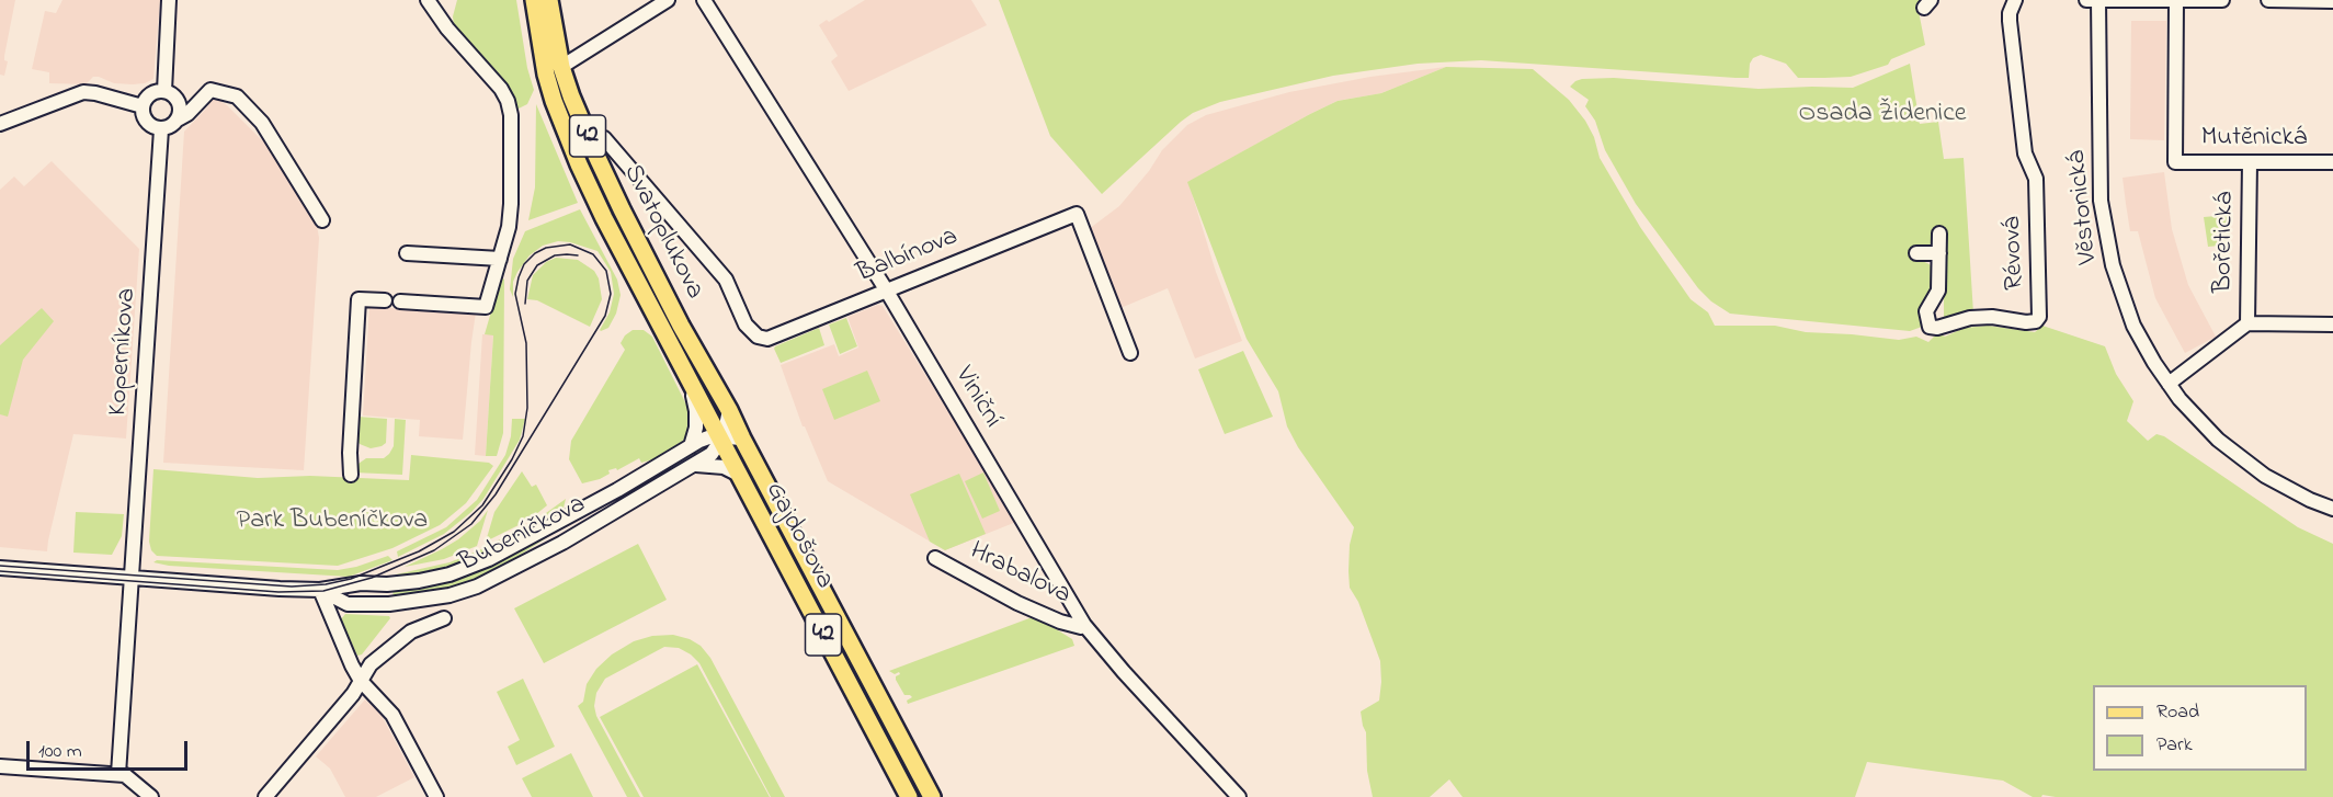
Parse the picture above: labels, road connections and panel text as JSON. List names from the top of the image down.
{
  "streets": {
    "main road": ["42", "Svatoplukova", "Gajdošova"],
    "street": [
      "Mutěnická",
      "Věstonická",
      "Bořetická",
      "Révová",
      "Balbínova",
      "Koperníkova",
      "Viniční",
      "Bubeníčkova",
      "Hrabalova"
    ]
  },
  "crossings": [
    ["Mutěnická", "Bořetická"],
    ["Věstonická", "Bořetická"],
    ["Svatoplukova", "Balbínova"],
    ["Svatoplukova", "Bubeníčkova"],
    ["Svatoplukova", "Gajdošova"],
    ["Balbínova", "Viniční"],
    ["Koperníkova", "Bubeníčkova"],
    ["Viniční", "Hrabalova"],
    ["Bubeníčkova", "Gajdošova"]
  ],
  "parks": ["Osada Židenice", "Park Bubeníčkova"],
  "legend": ["Road", "Park"],
  "scale_bar": "100 m"
}
